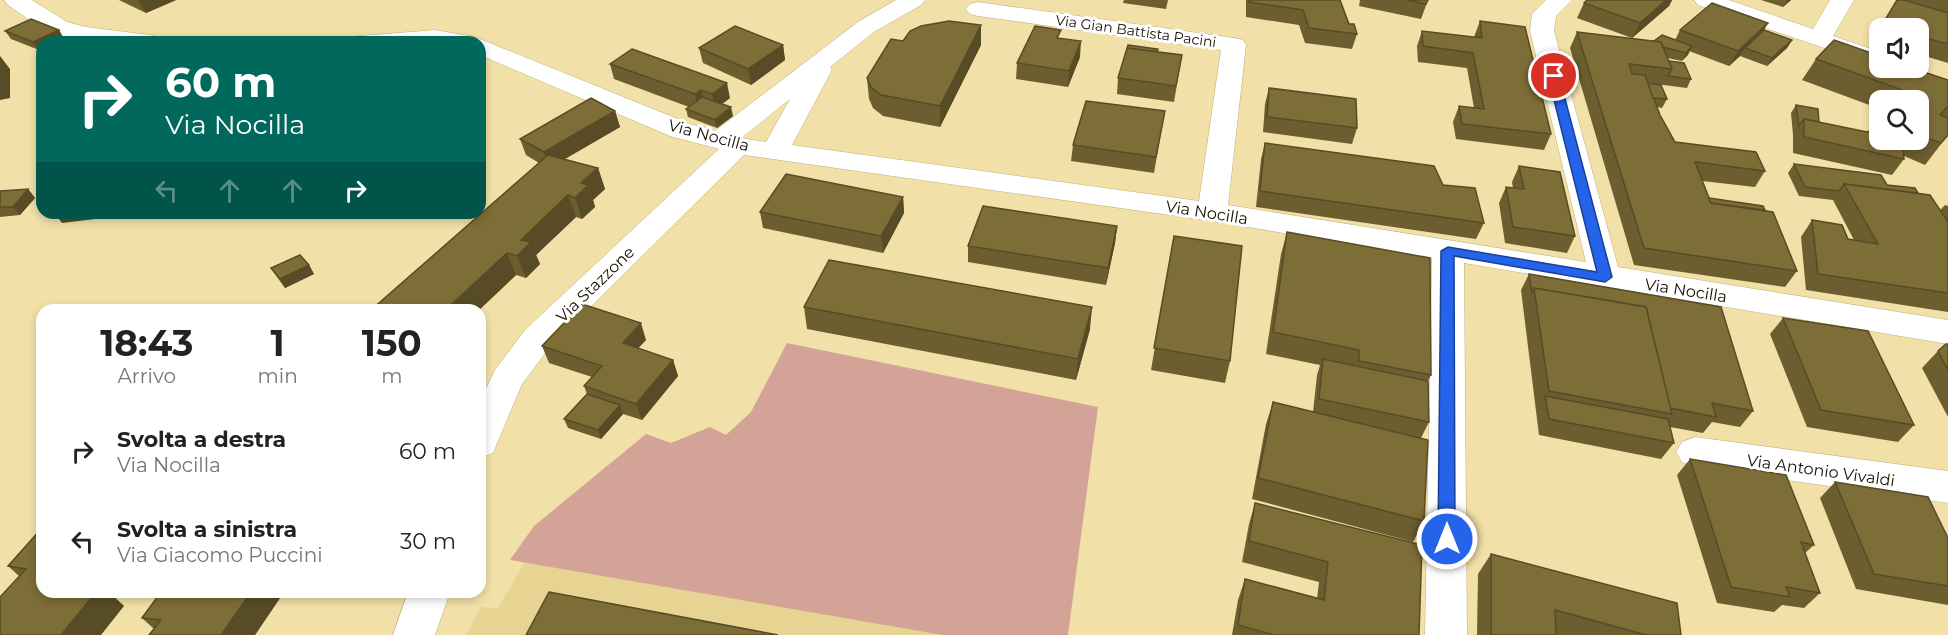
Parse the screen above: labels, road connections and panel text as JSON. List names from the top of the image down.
{
  "streets": {
    "street": [
      "Via Gian Battista Pacini",
      "Via Nocilla",
      "Via Stazzone",
      "Via Antonio Vivaldi"
    ]
  },
  "crossings": [
    ["Via Gian Battista Pacini", "Via Nocilla"],
    ["Via Nocilla", "Via Stazzone"]
  ],
  "page": {
    "turn": ["60 m", "Via Nocilla"],
    "eta": [
      "18:43",
      "Arrivo",
      "1",
      "min",
      "150",
      "m"
    ],
    "list": [
      {
        "name": "Svolta a destra",
        "note": "Via Nocilla",
        "value": "60 m"
      },
      {
        "name": "Svolta a sinistra",
        "note": "Via Giacomo Puccini",
        "value": "30 m"
      }
    ]
  }
}
